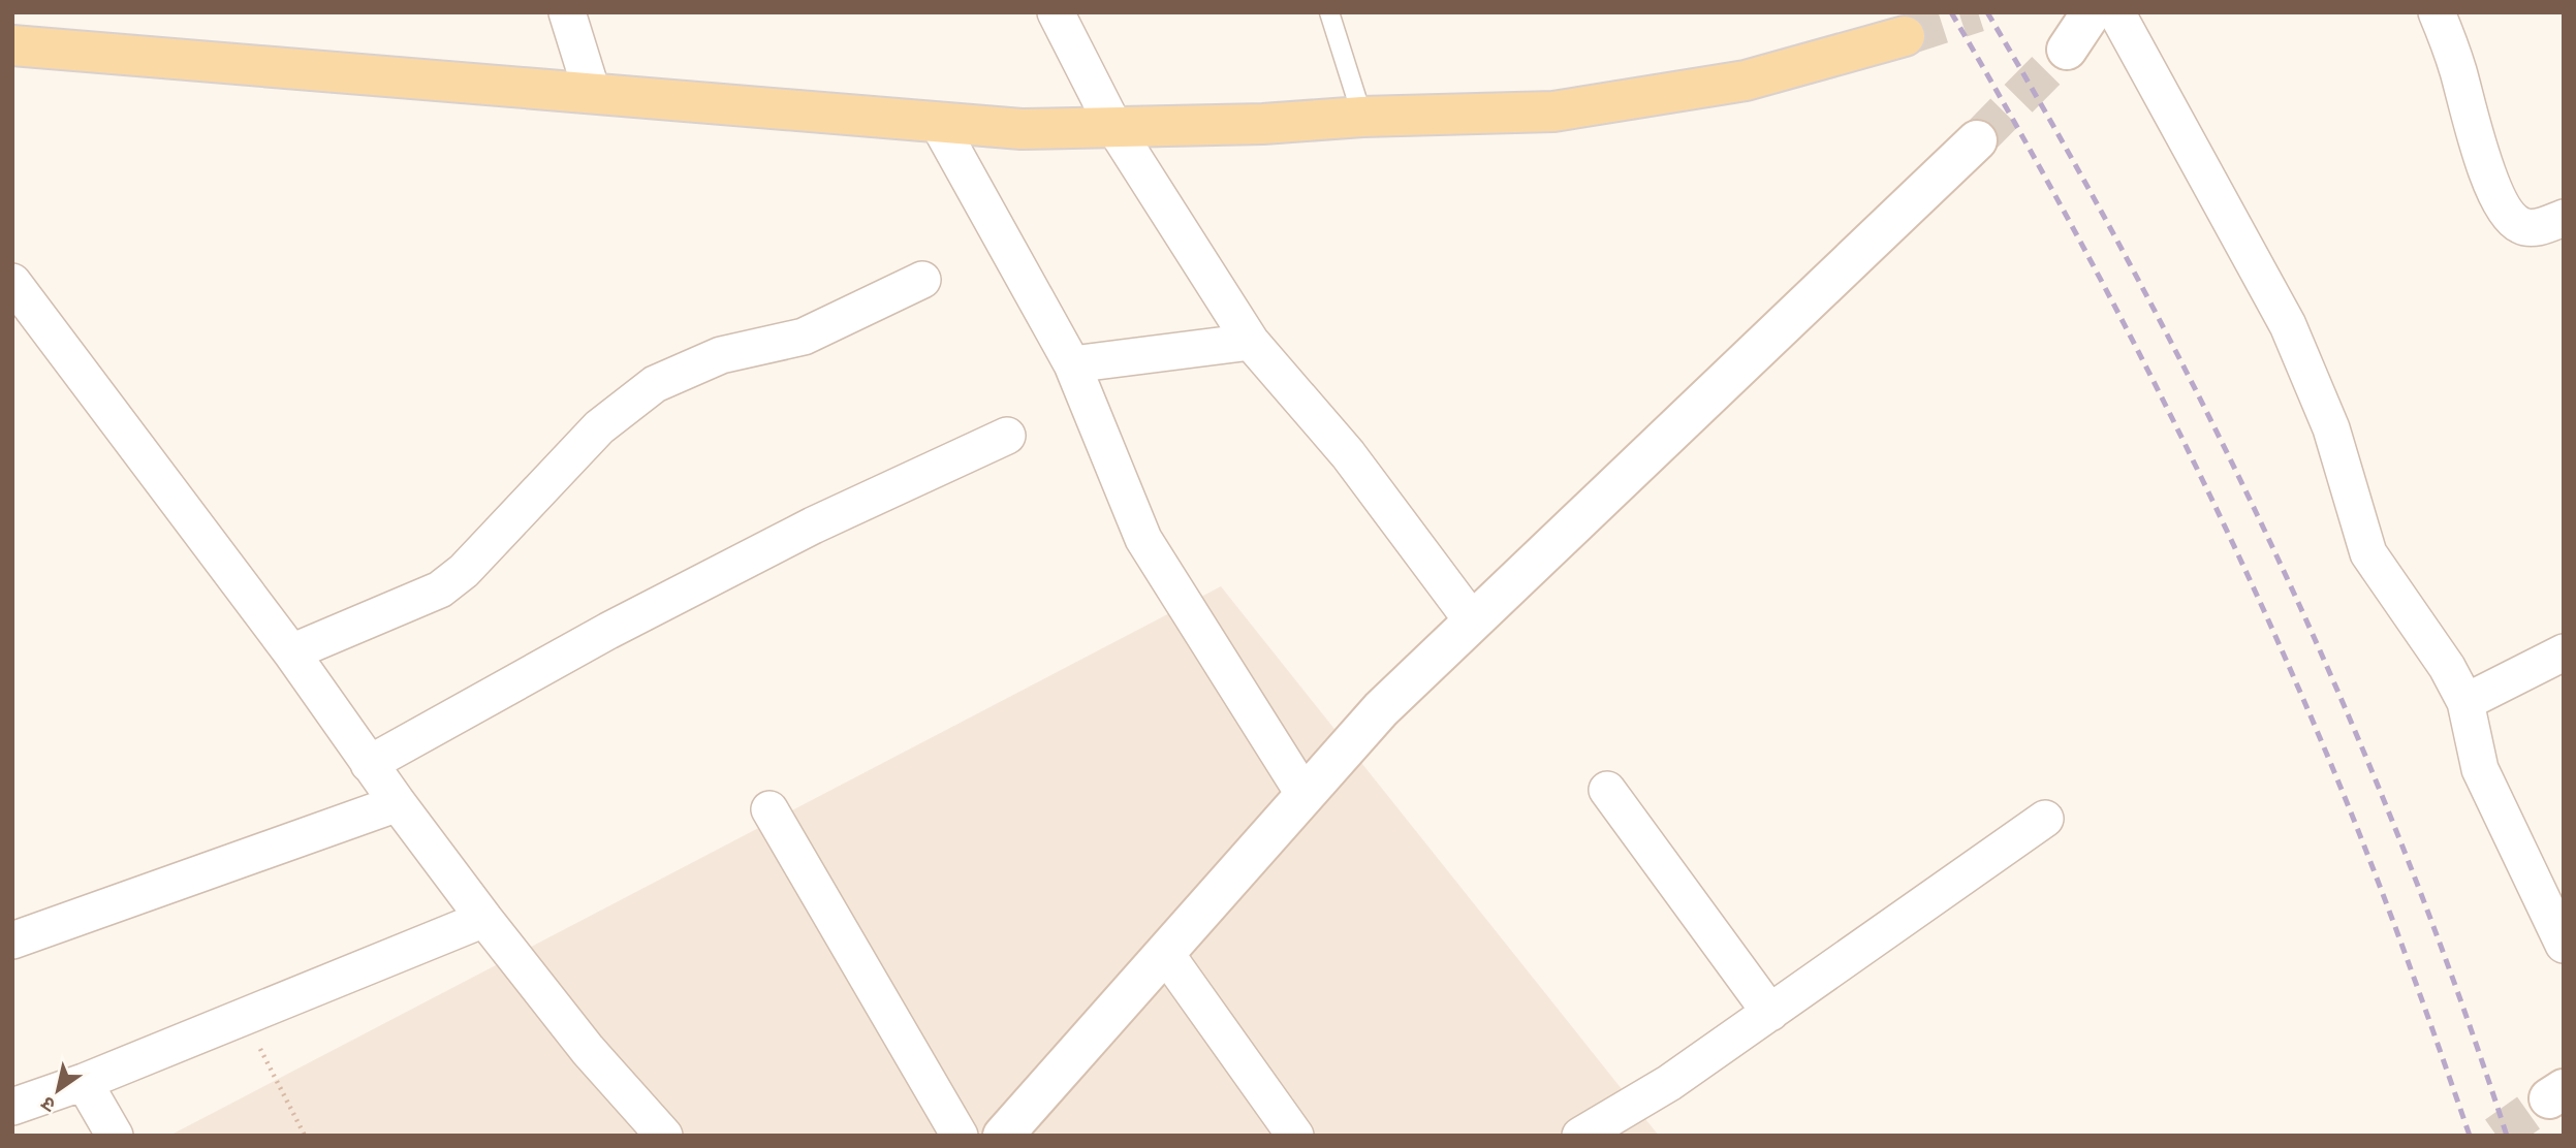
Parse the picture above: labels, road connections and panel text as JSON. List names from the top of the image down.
{
  "north": "bottom left"
}
